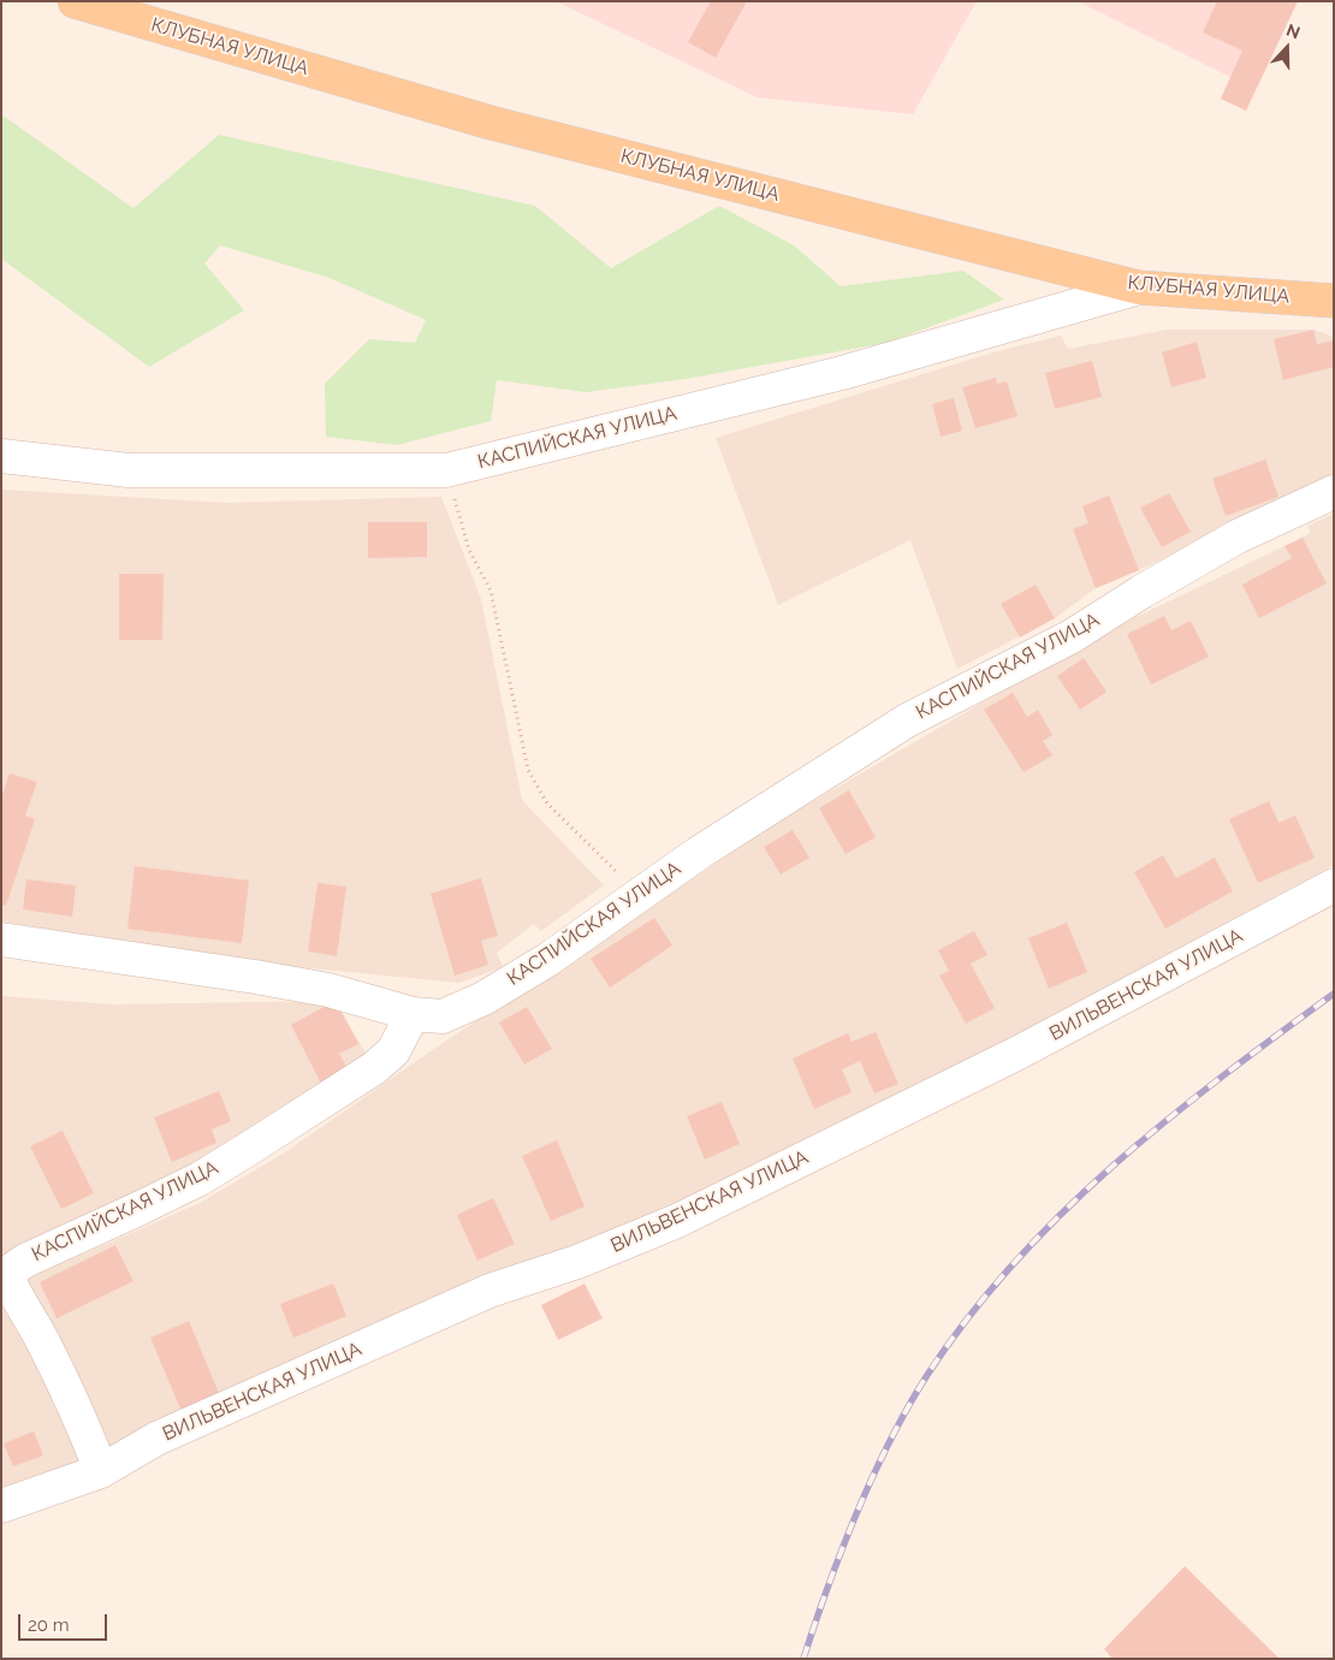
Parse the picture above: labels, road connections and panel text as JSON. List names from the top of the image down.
{
  "streets": {
    "main road": ["КЛУБНАЯ УЛИЦА"],
    "street": ["КАСПИЙСКАЯ УЛИЦА", "ВИЛЬВЕНСКАЯ УЛИЦА"]
  },
  "crossings": [
    ["КЛУБНАЯ УЛИЦА", "КАСПИЙСКАЯ УЛИЦА"],
    ["КАСПИЙСКАЯ УЛИЦА", "ВИЛЬВЕНСКАЯ УЛИЦА"]
  ],
  "scale_bar": "20 m",
  "north": "top"
}
